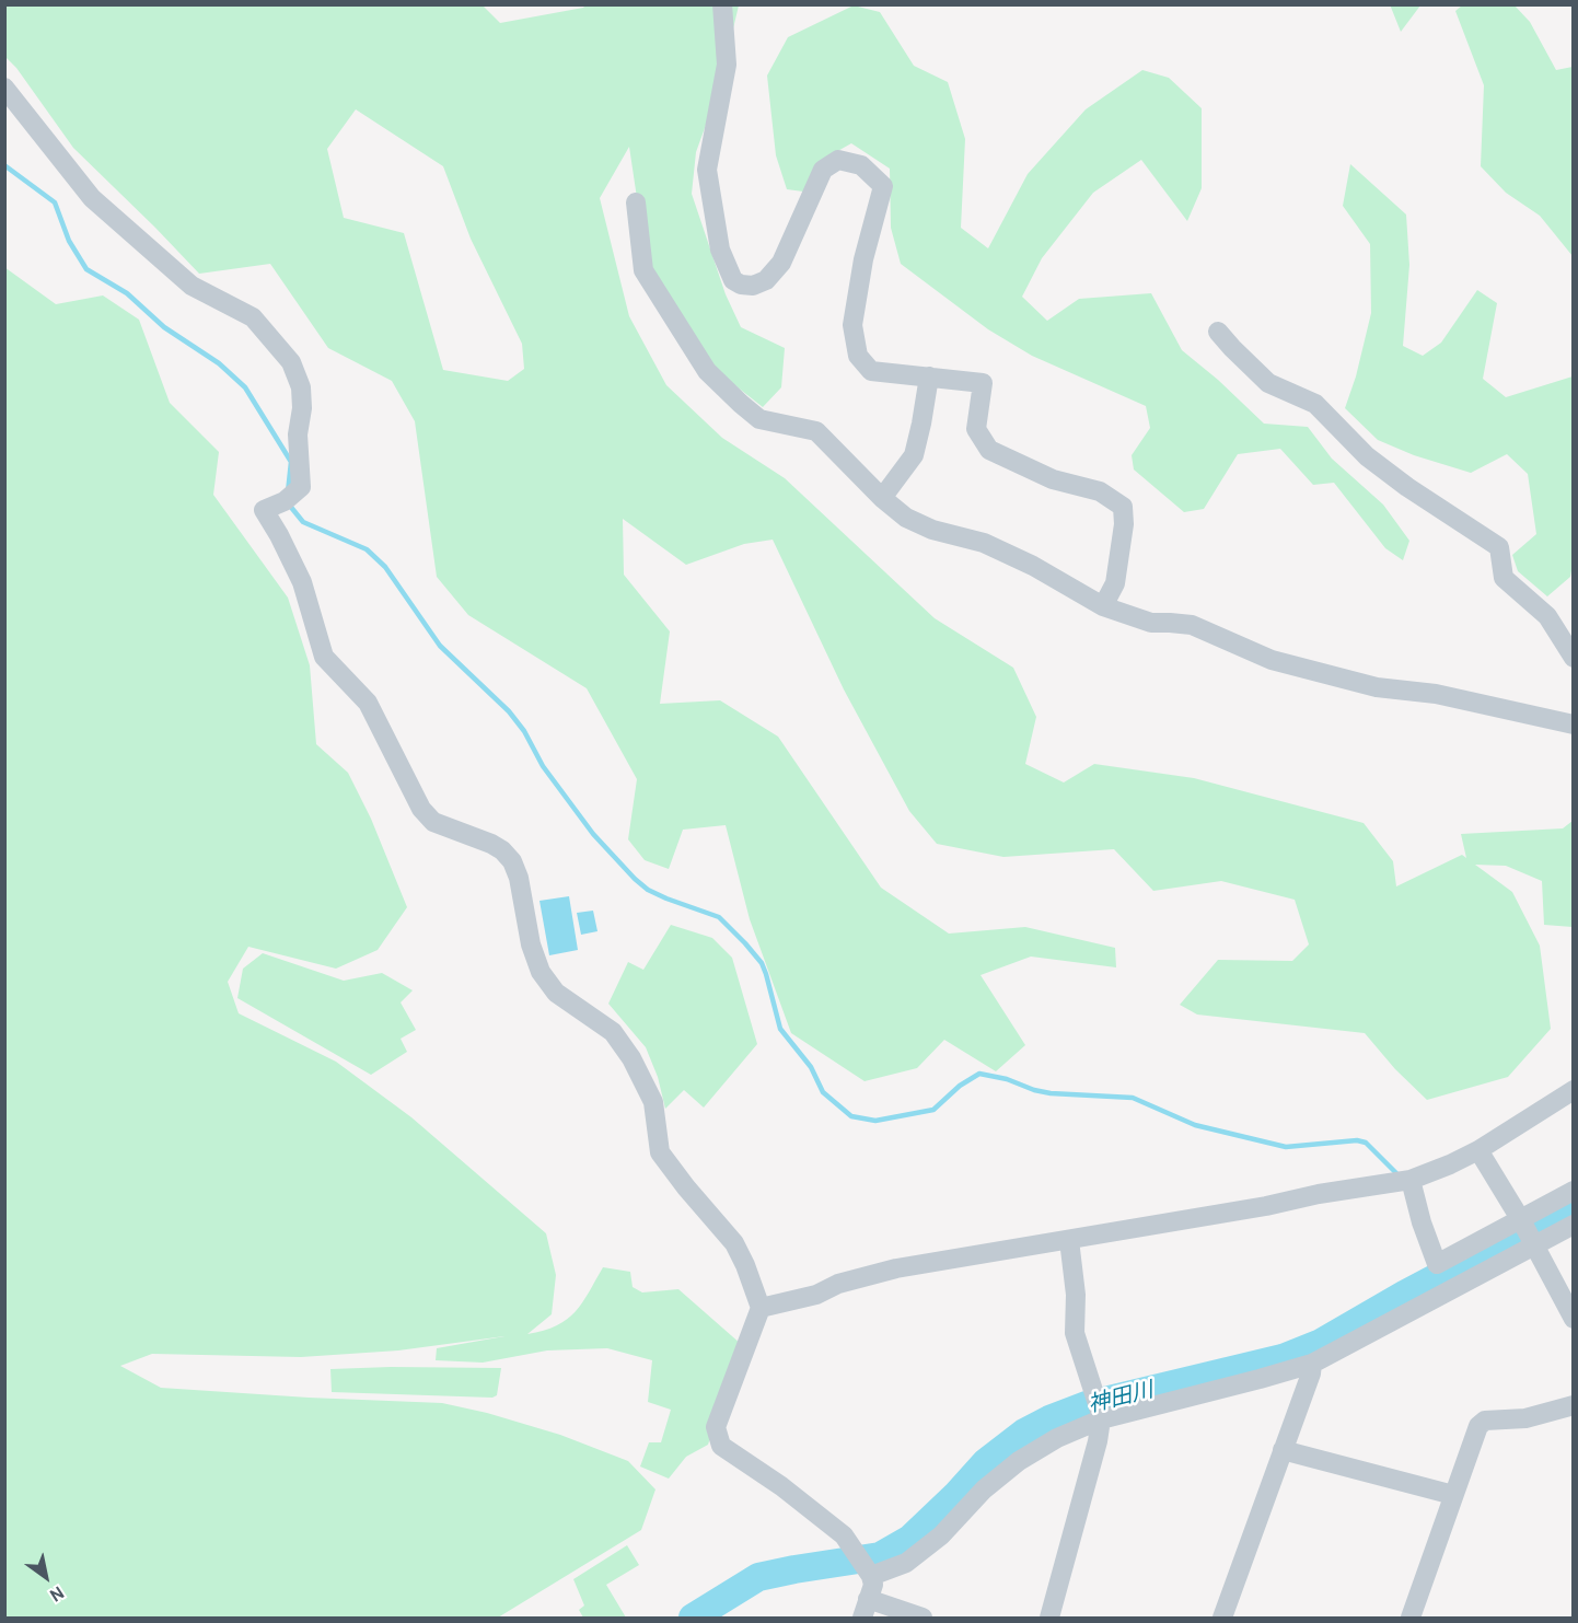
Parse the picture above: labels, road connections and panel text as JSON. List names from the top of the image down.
{
  "water": ["神田川"],
  "north": "bottom right"
}
